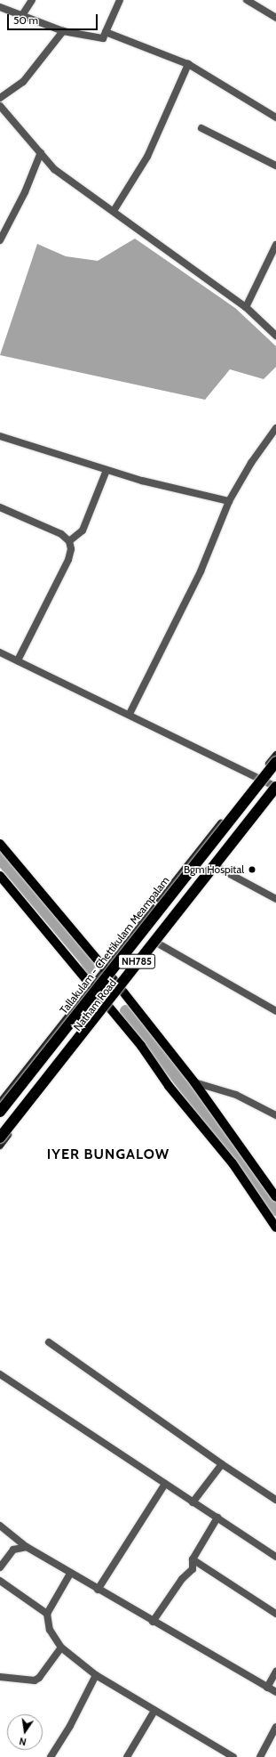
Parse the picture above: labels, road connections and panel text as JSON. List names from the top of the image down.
{
  "streets": {
    "highway": ["Tallakulam - Chettikulam Meampalam", "NH785"],
    "main road": ["Natham Road"]
  },
  "districts": ["IYER BUNGALOW"],
  "places": ["Bgm Hospital"],
  "scale_bar": "50 m",
  "north": "bottom"
}
